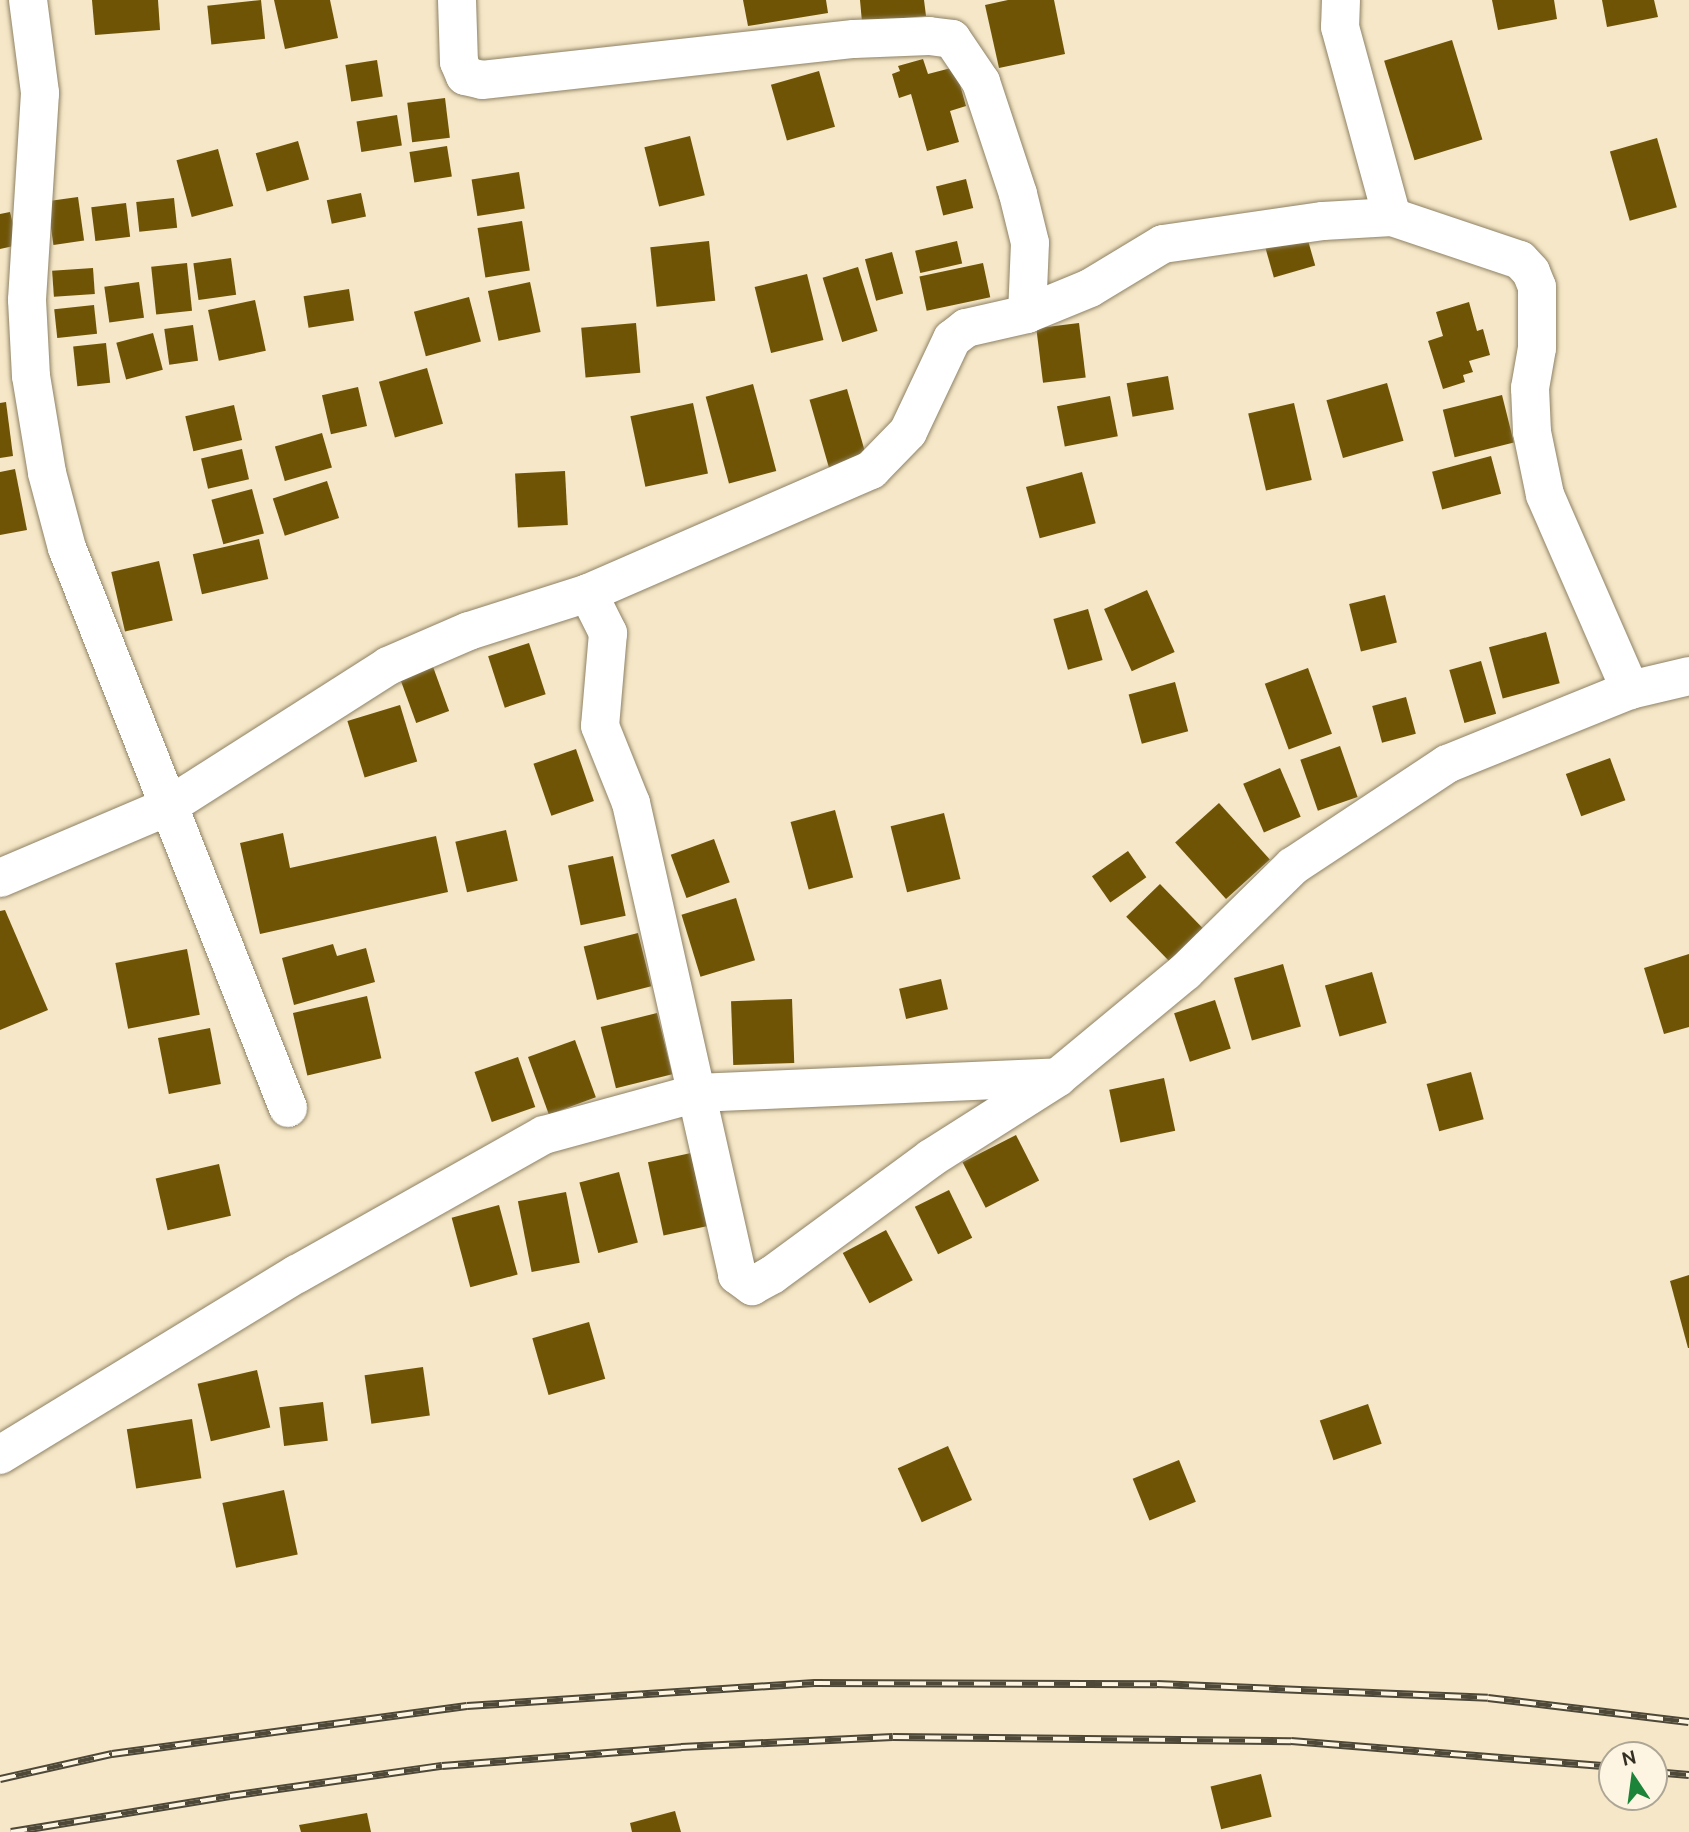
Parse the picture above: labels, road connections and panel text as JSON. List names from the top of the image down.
{
  "north": "top"
}
